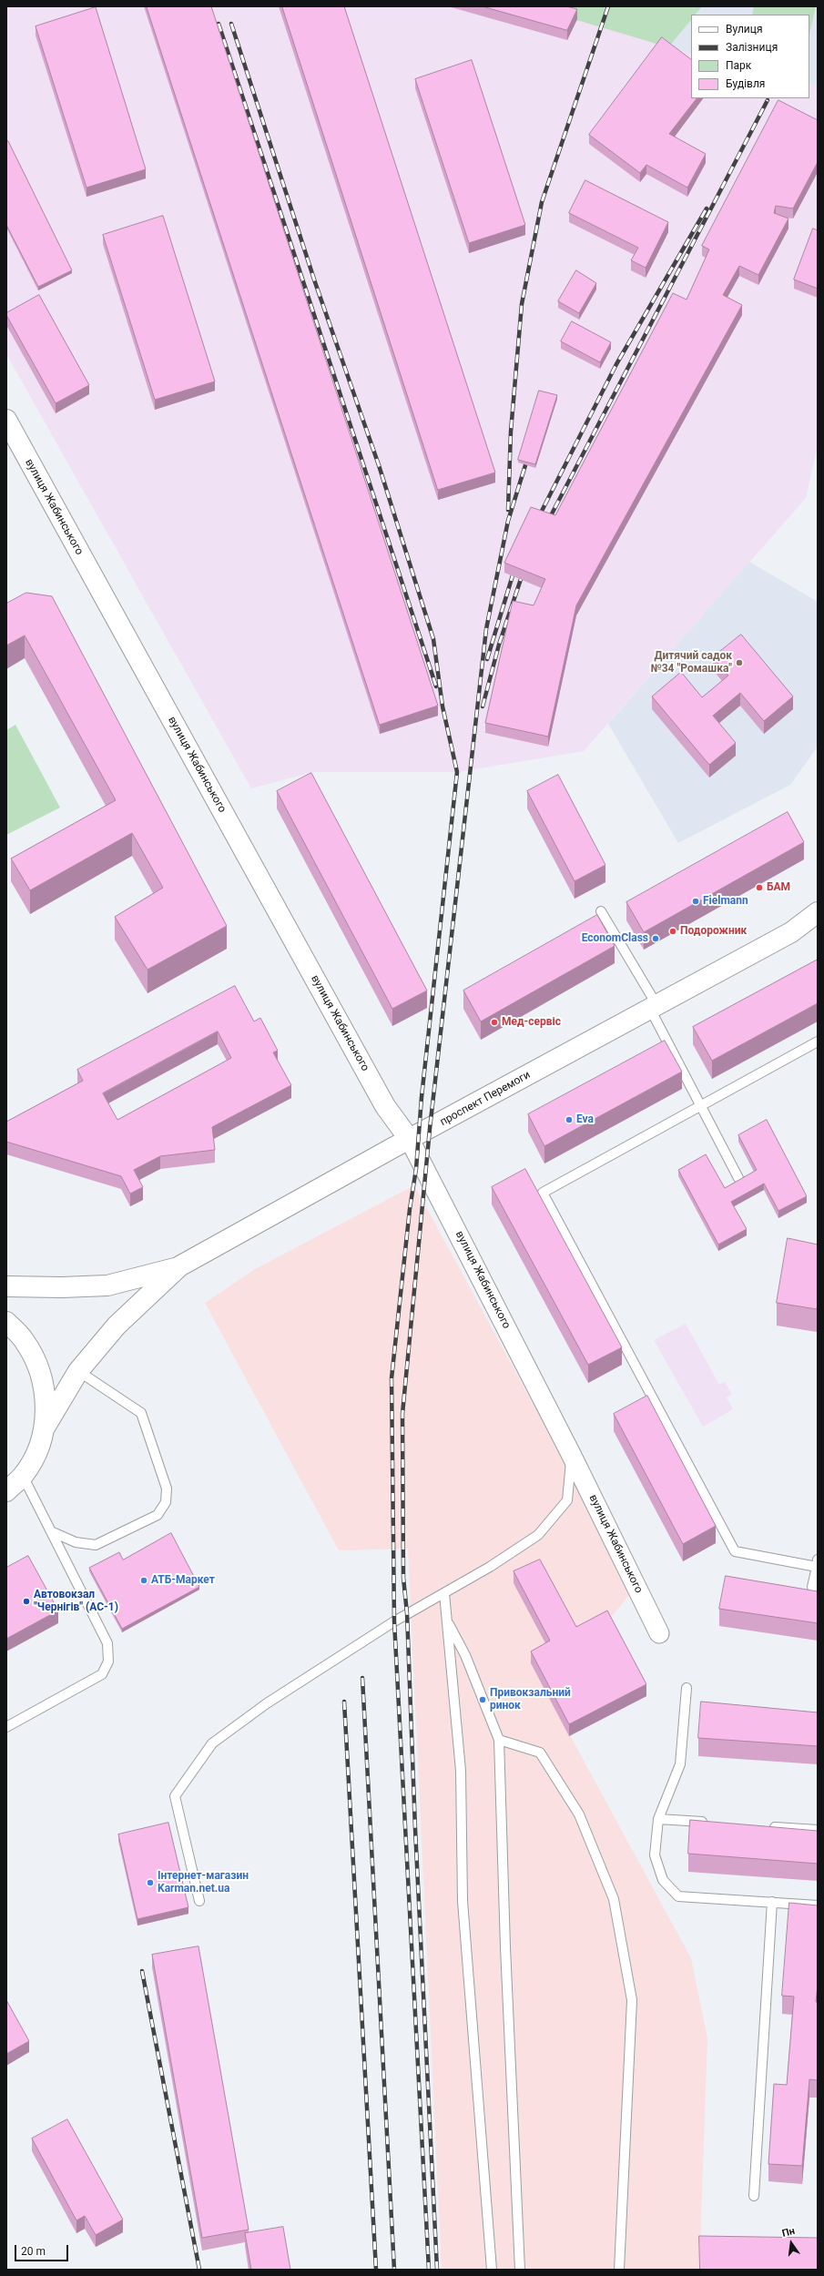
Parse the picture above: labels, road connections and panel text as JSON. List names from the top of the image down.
{
  "streets": {
    "main road": ["вулиця Жабинського", "проспект Перемоги"]
  },
  "crossings": [
    ["вулиця Жабинського", "проспект Перемоги"]
  ],
  "places": [
    "Дитячий садок №34 \"Ромашка\"",
    "БАМ",
    "Fielmann",
    "Подорожник",
    "EconomClass",
    "Мед-сервіс",
    "Eva",
    "АТБ-Маркет",
    "Автовокзал \"Чернігів\" (АС-1)",
    "Привокзальний ринок",
    "Інтернет-магазин Karman.net.ua"
  ],
  "legend": [
    "Вулиця",
    "Залізниця",
    "Парк",
    "Будівля"
  ],
  "scale_bar": "20 m",
  "north": "top"
}
